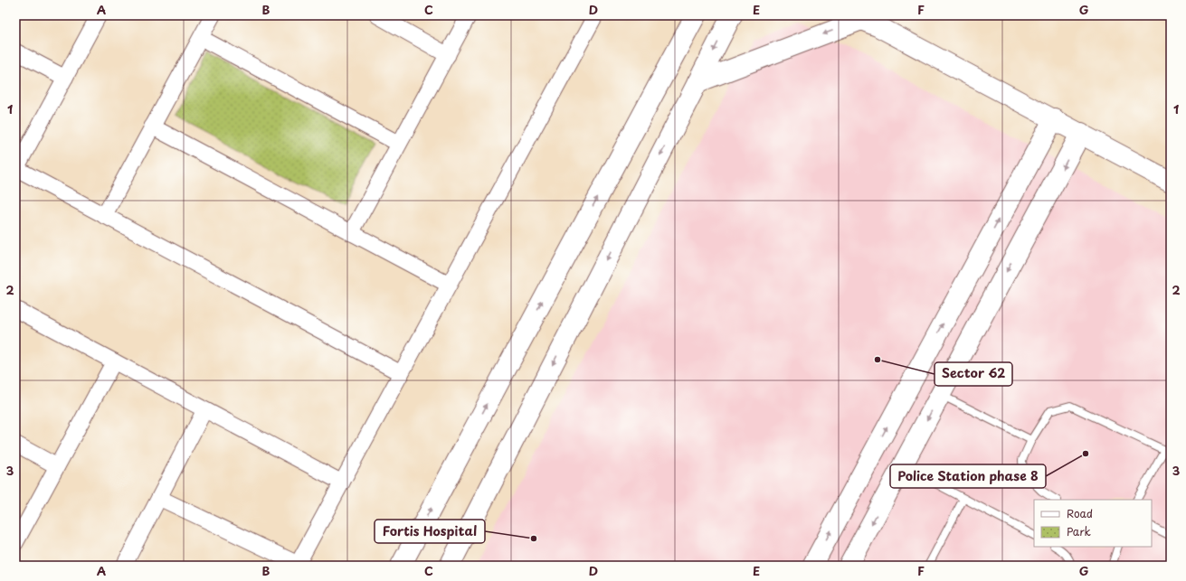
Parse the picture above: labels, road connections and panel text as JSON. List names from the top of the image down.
{
  "places": ["Sector 62", "Police Station phase 8", "Fortis Hospital"],
  "legend": ["Road", "Park"],
  "grid": {
    "columns": [
      "A",
      "B",
      "C",
      "D",
      "E",
      "F",
      "G"
    ],
    "rows": ["1", "2", "3"]
  }
}
